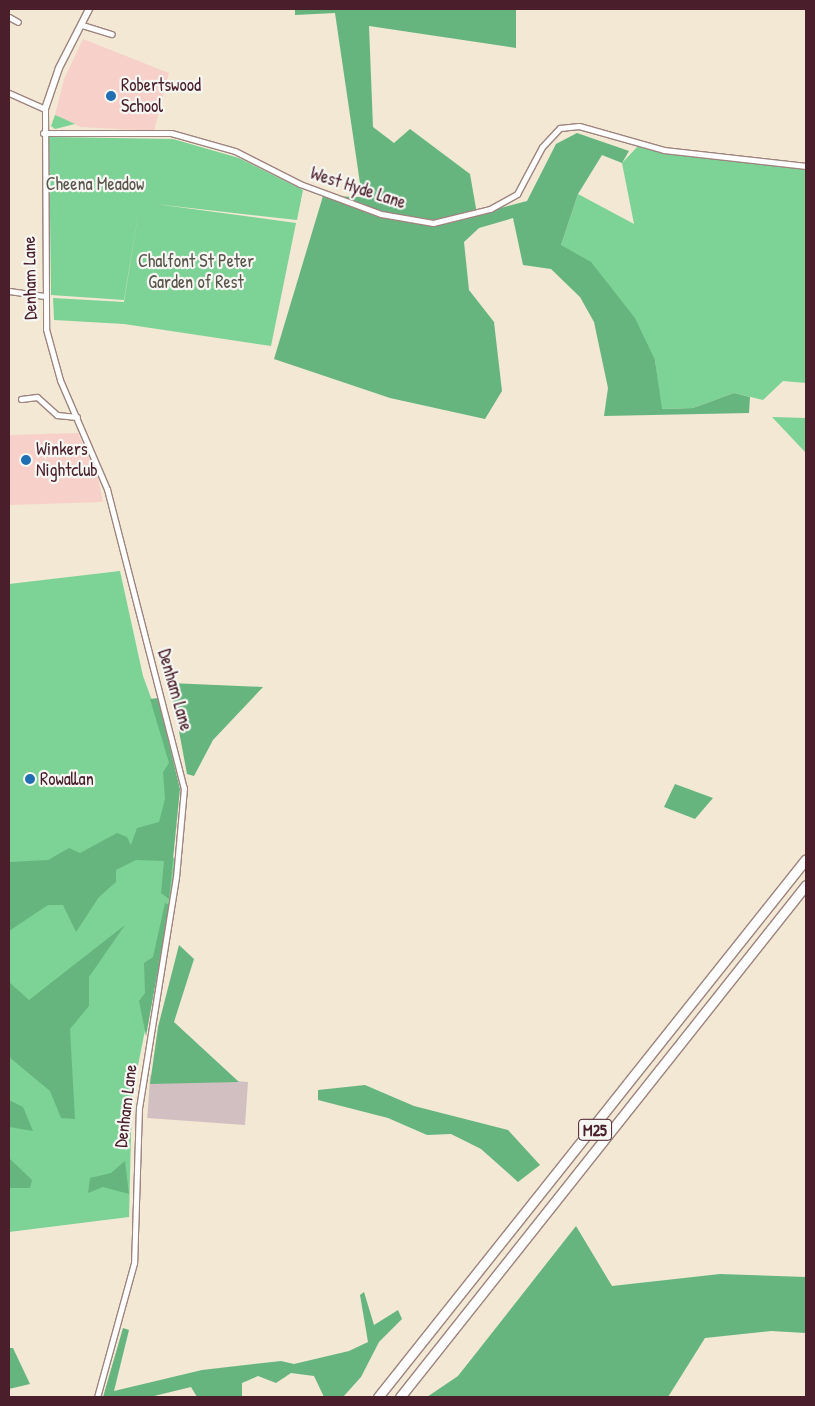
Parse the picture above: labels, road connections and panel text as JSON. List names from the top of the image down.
{
  "streets": {
    "highway": ["M25"],
    "street": ["West Hyde Lane", "Denham Lane"]
  },
  "crossings": [
    ["West Hyde Lane", "Denham Lane"]
  ],
  "parks": ["Cheena Meadow", "Chalfont St Peter Garden of Rest"],
  "places": ["Robertswood School", "Winkers Nightclub", "Rowallan"]
}
